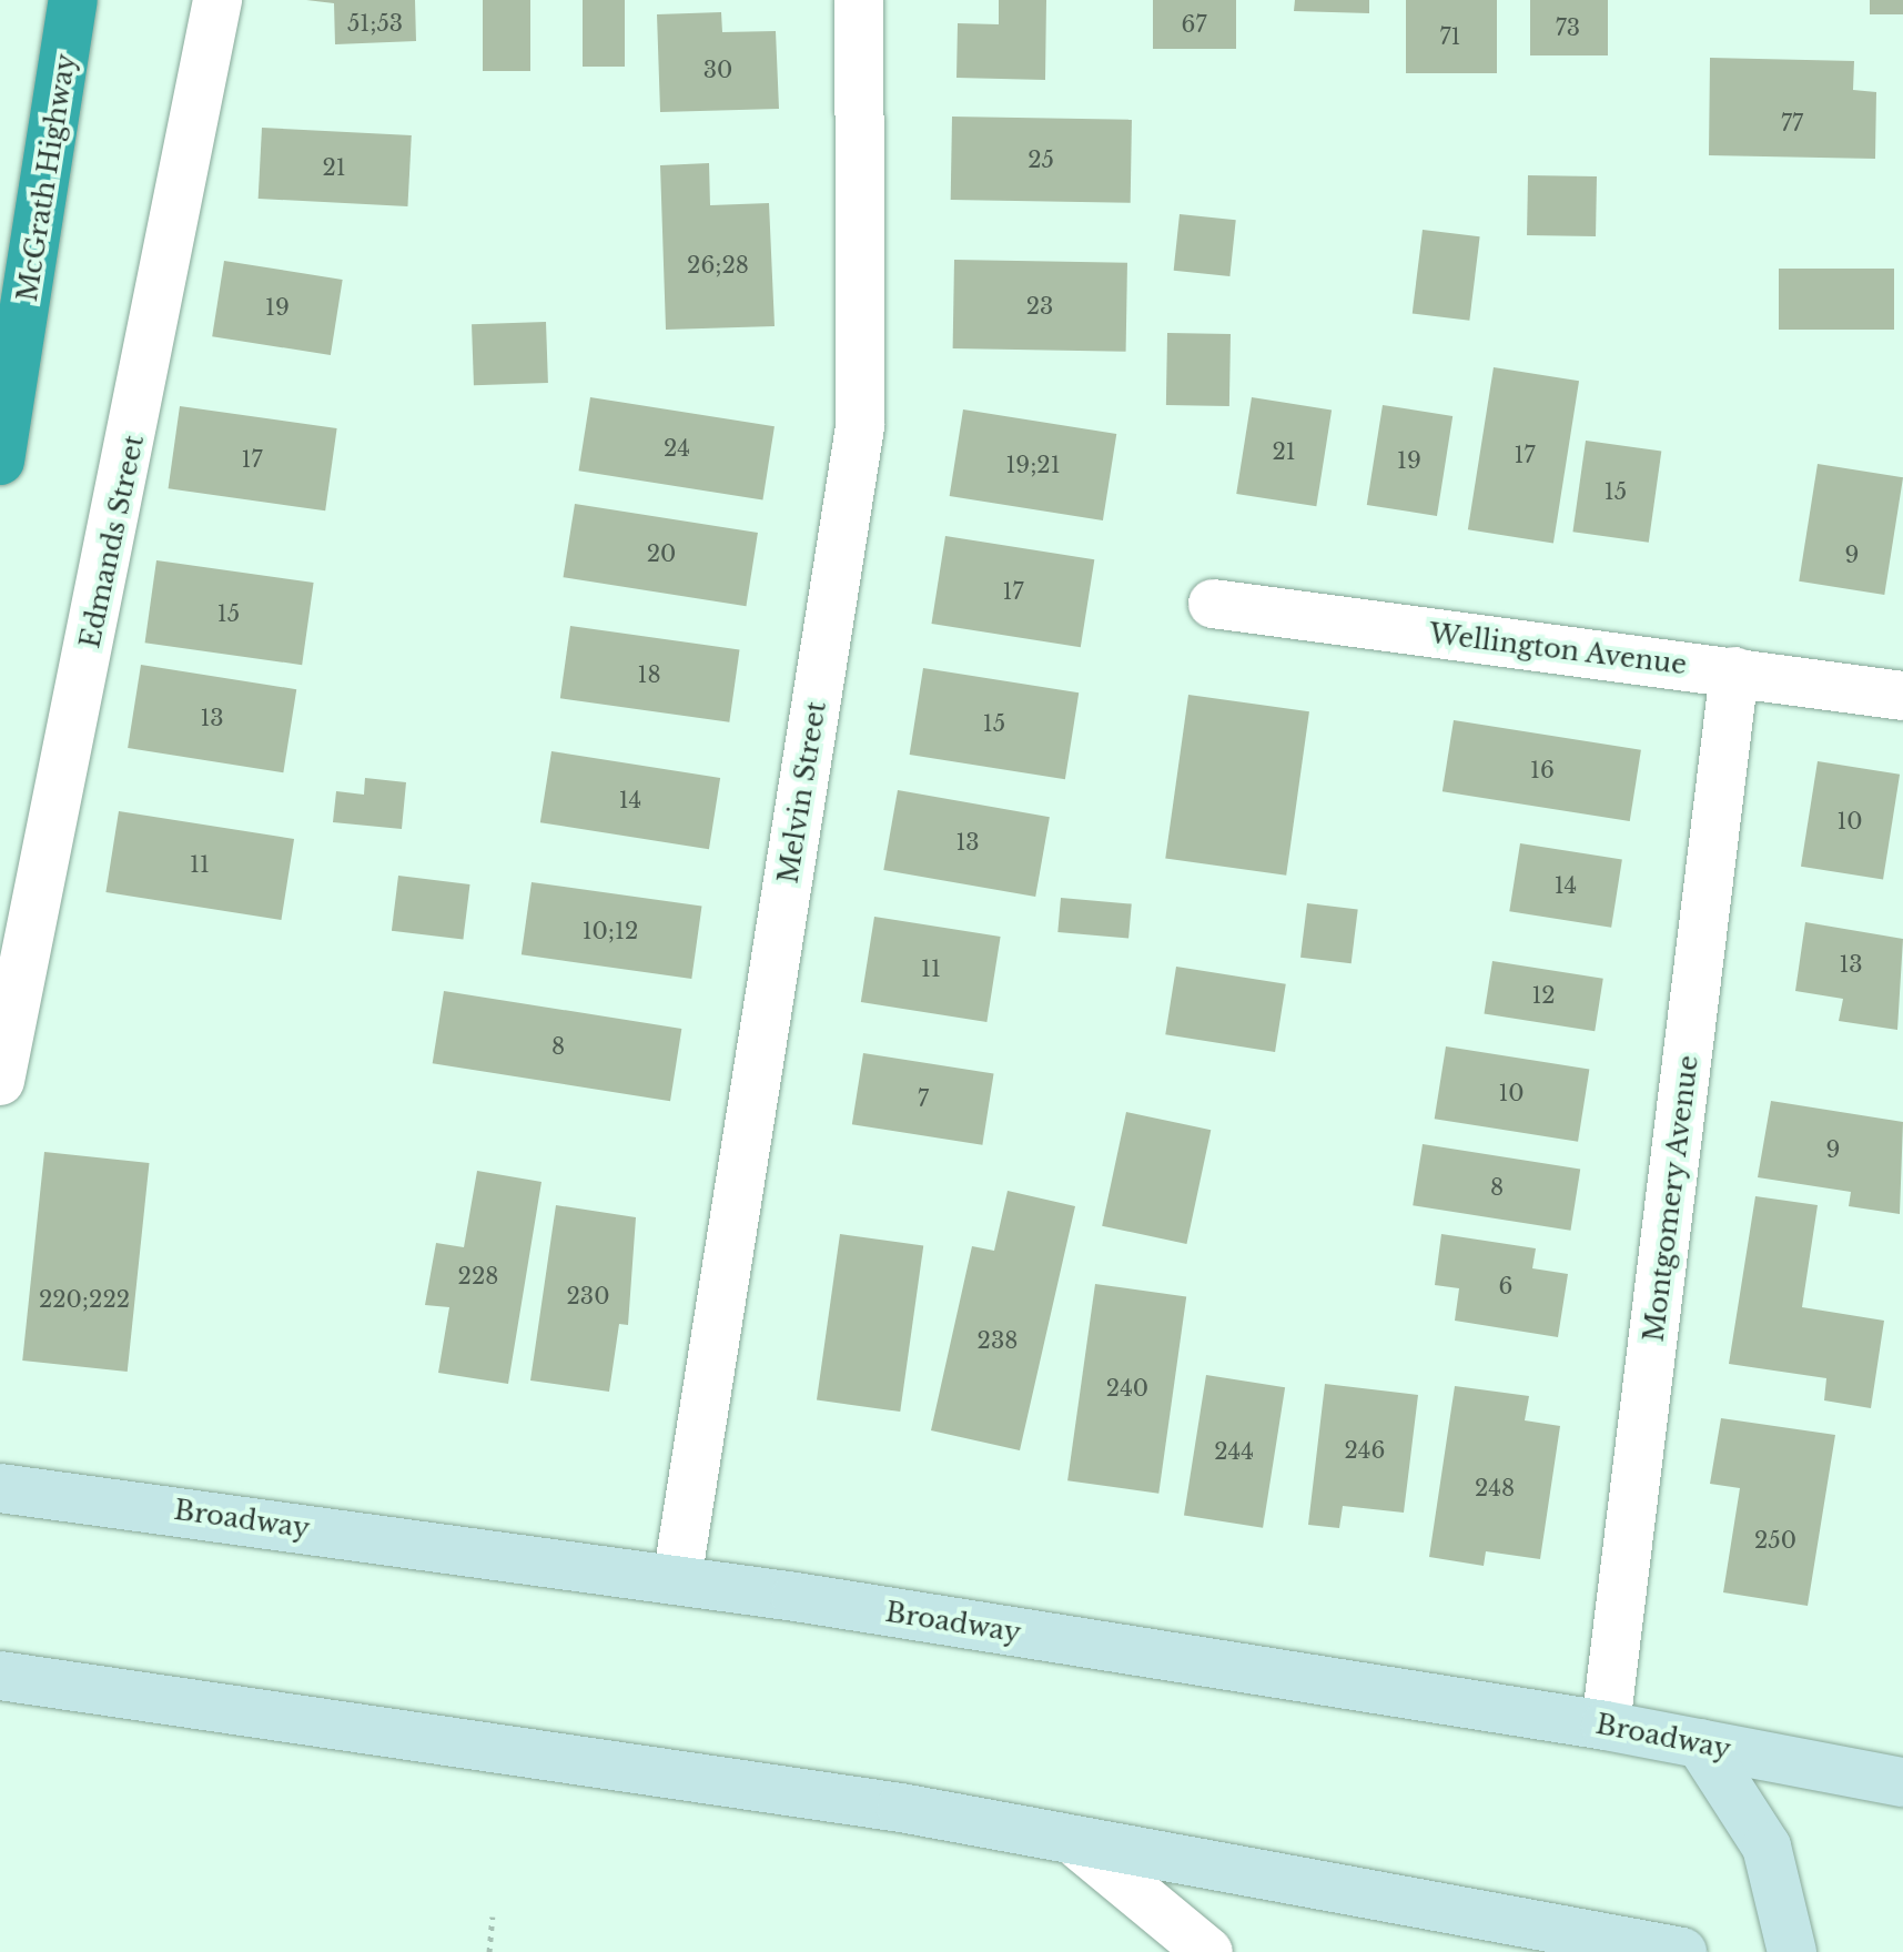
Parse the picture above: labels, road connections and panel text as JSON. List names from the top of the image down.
{
  "streets": {
    "highway": ["McGrath Highway"],
    "main road": ["Broadway"],
    "street": [
      "Edmands Street",
      "Wellington Avenue",
      "Melvin Street",
      "Montgomery Avenue"
    ]
  },
  "crossings": [
    ["Wellington Avenue", "Montgomery Avenue"],
    ["Melvin Street", "Broadway"],
    ["Montgomery Avenue", "Broadway"]
  ],
  "house_numbers": [
    "51;53",
    "67",
    "73",
    "71",
    "30",
    "77",
    "25",
    "21",
    "26;28",
    "23",
    "19",
    "24",
    "21",
    "17",
    "17",
    "19",
    "19;21",
    "15",
    "20",
    "9",
    "17",
    "15",
    "18",
    "13",
    "15",
    "16",
    "14",
    "10",
    "13",
    "11",
    "14",
    "10;12",
    "13",
    "11",
    "12",
    "8",
    "10",
    "7",
    "9",
    "8",
    "228",
    "6",
    "230",
    "220;222",
    "238",
    "240",
    "246",
    "244",
    "248",
    "250"
  ]
}
